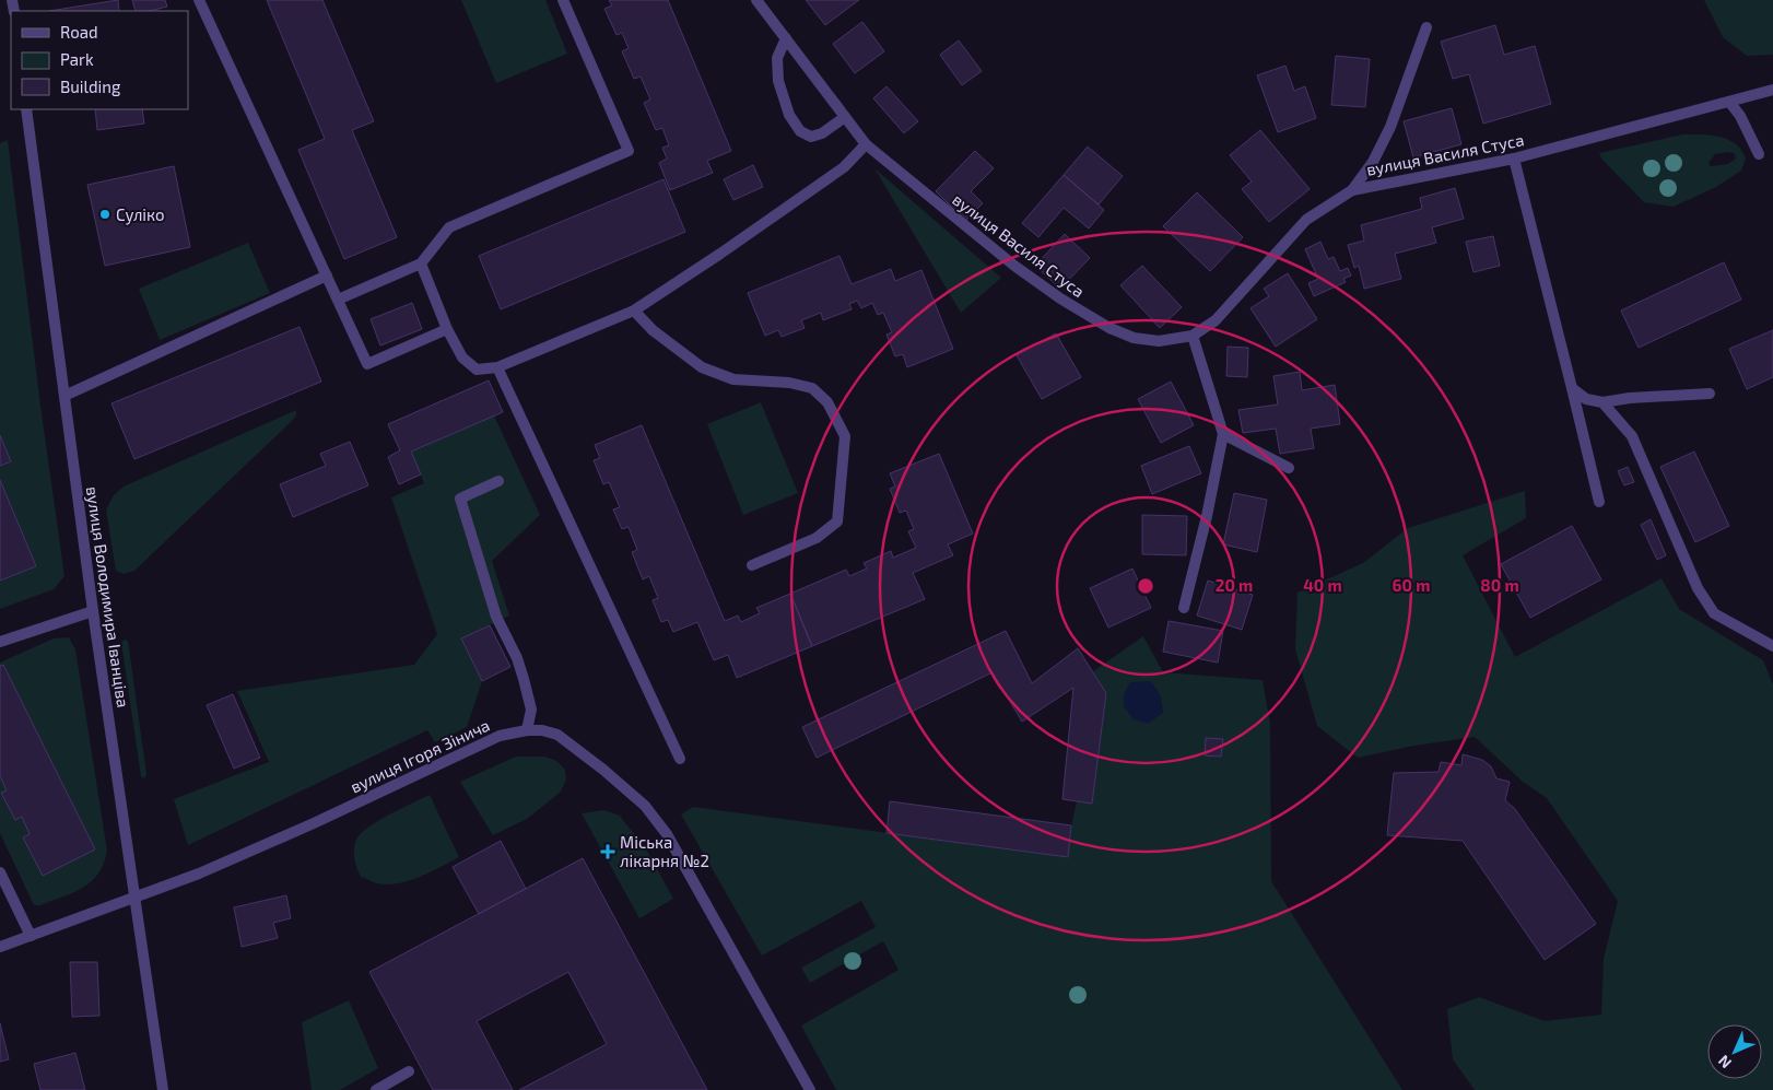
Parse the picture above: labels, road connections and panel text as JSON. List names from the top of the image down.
{
  "streets": {
    "street": ["вулиця Василя Стуса", "вулиця Володимира Іванціва", "вулиця Ігоря Зінича"]
  },
  "crossings": [
    ["вулиця Володимира Іванціва", "вулиця Ігоря Зінича"]
  ],
  "places": {
    "other": ["Суліко"],
    "health": ["Міська лікарня №2"]
  },
  "legend": ["Road", "Park", "Building"],
  "north": "bottom left",
  "rings": [
    "20 m",
    "40 m",
    "60 m",
    "80 m"
  ]
}
